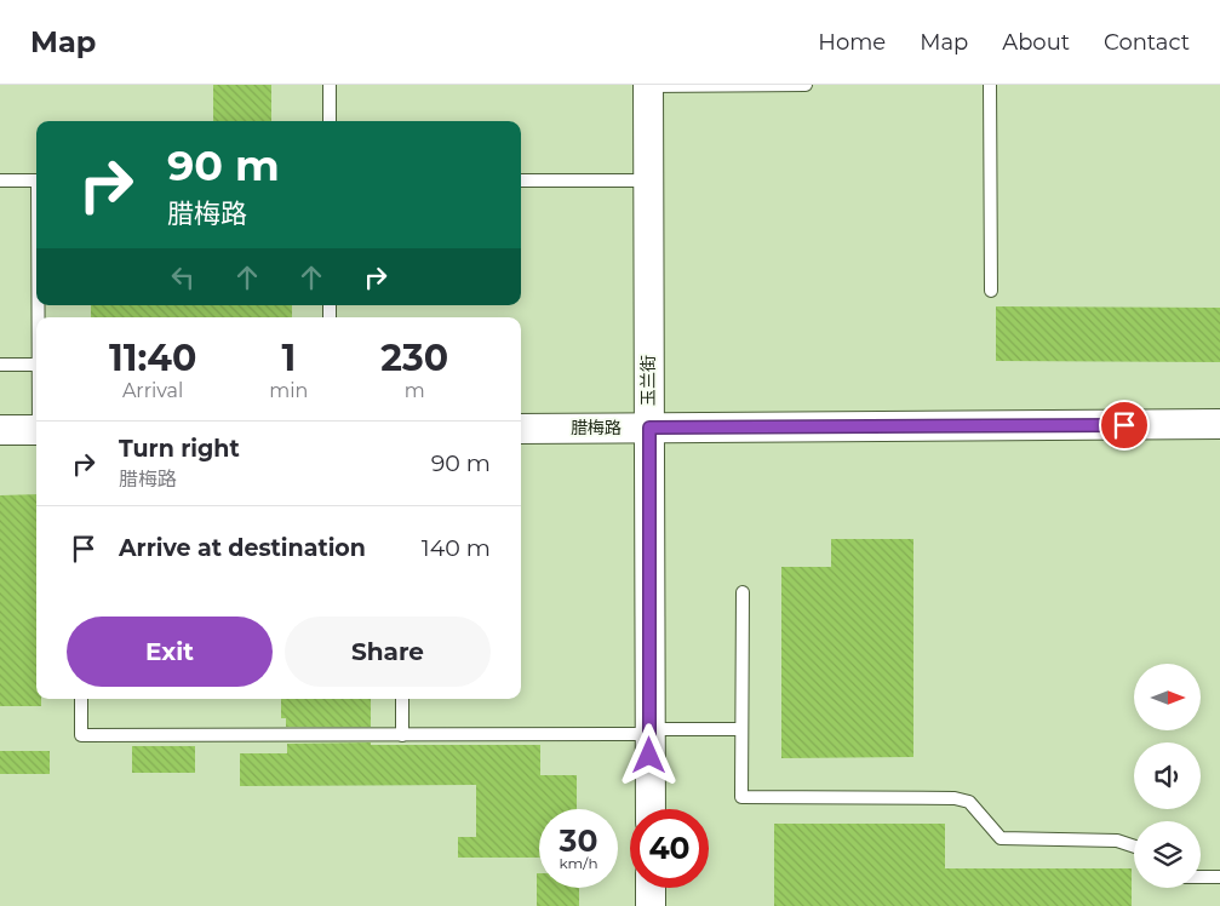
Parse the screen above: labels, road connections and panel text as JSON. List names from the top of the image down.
{
  "streets": {
    "street": ["玉兰街", "腊梅路"]
  },
  "crossings": [
    ["玉兰街", "腊梅路"]
  ],
  "north": "right",
  "page": {
    "header": "Map",
    "nav": [
      "Home",
      "Map",
      "About",
      "Contact"
    ],
    "turn": ["90 m", "腊梅路"],
    "eta": [
      "11:40",
      "Arrival",
      "1",
      "min",
      "230",
      "m"
    ],
    "list": [
      {
        "name": "Turn right",
        "note": "腊梅路",
        "value": "90 m"
      },
      {
        "name": "Arrive at destination",
        "value": "140 m"
      }
    ],
    "buttons": ["Exit", "Share"],
    "speed": "30 km/h",
    "limit": "40"
  }
}
